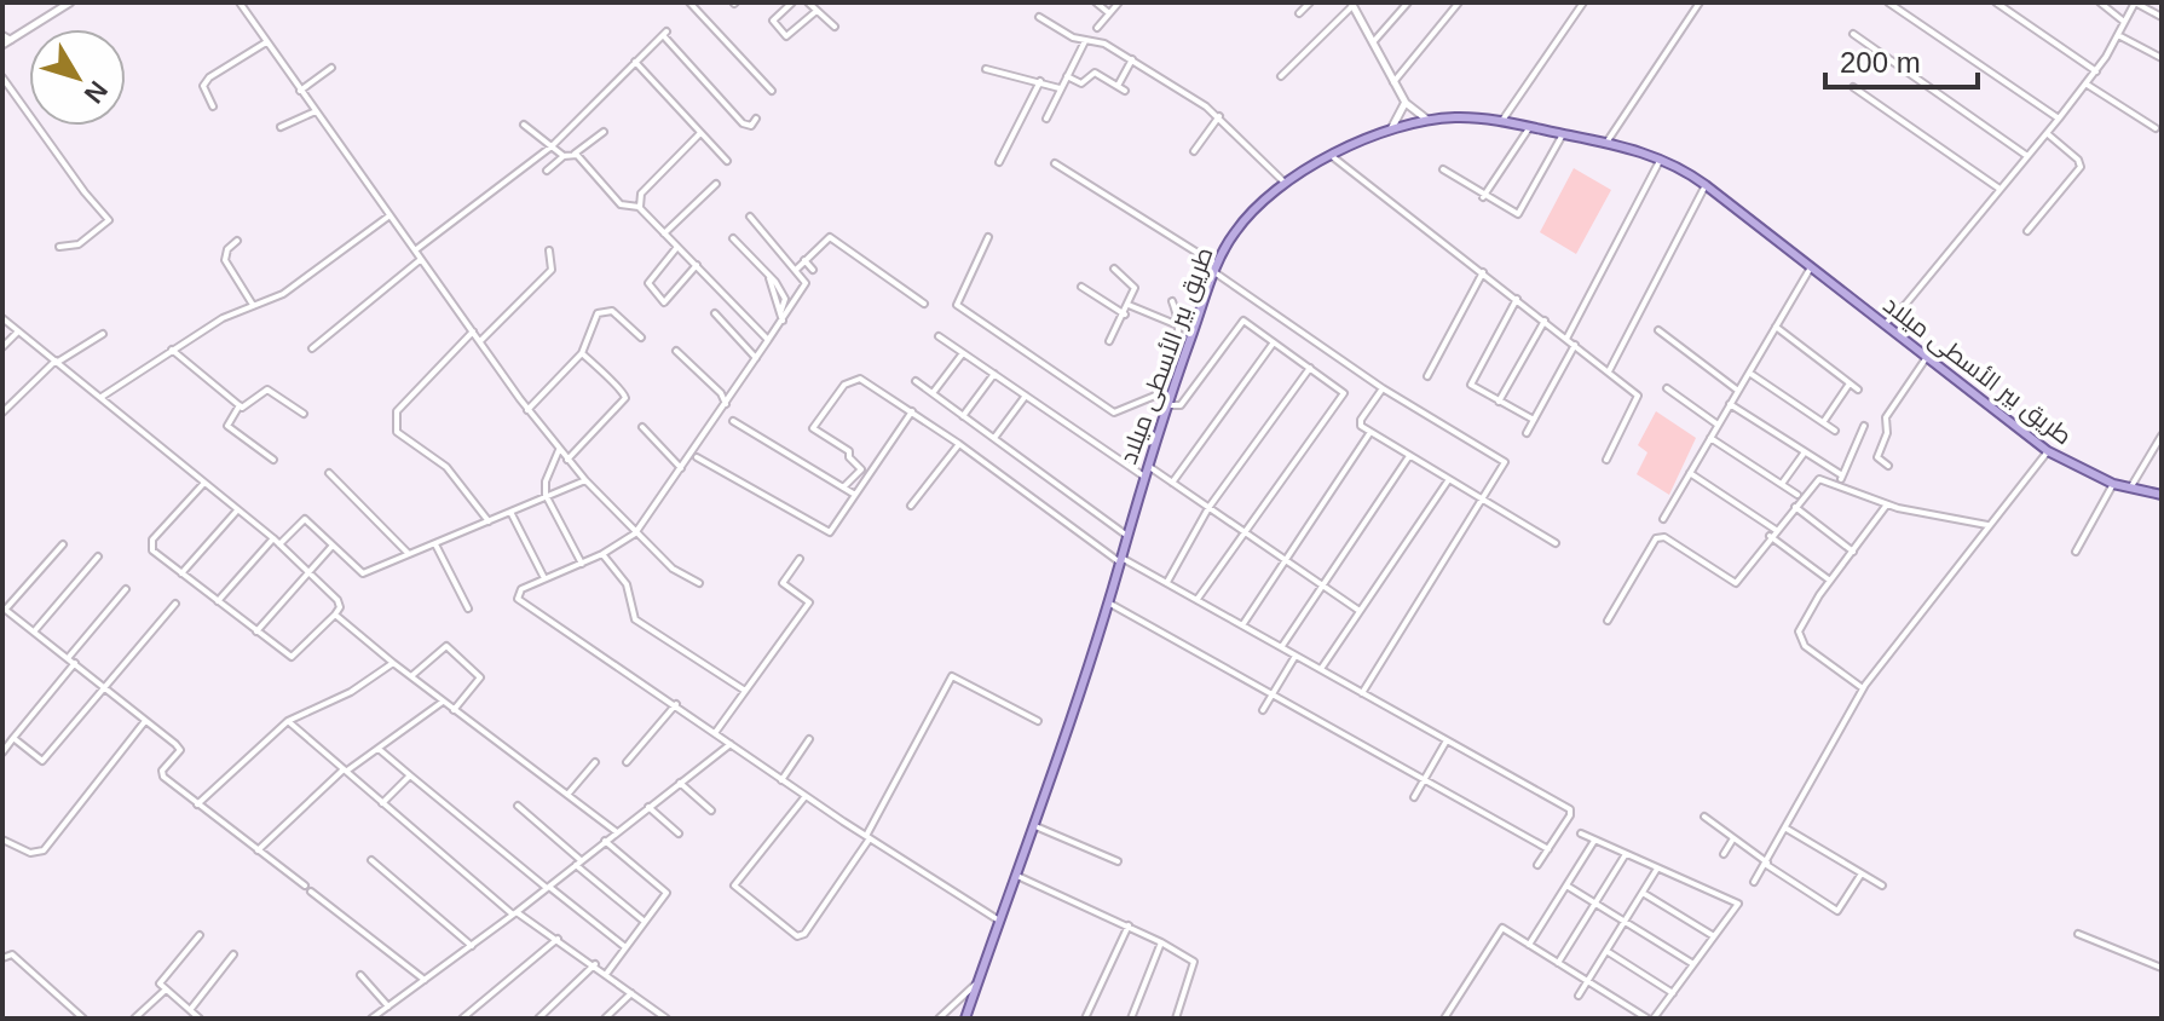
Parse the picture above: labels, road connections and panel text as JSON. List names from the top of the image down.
{
  "streets": {
    "main road": ["طريق بير الأسطى ميلاد"]
  },
  "scale_bar": "200 m",
  "north": "bottom right"
}
